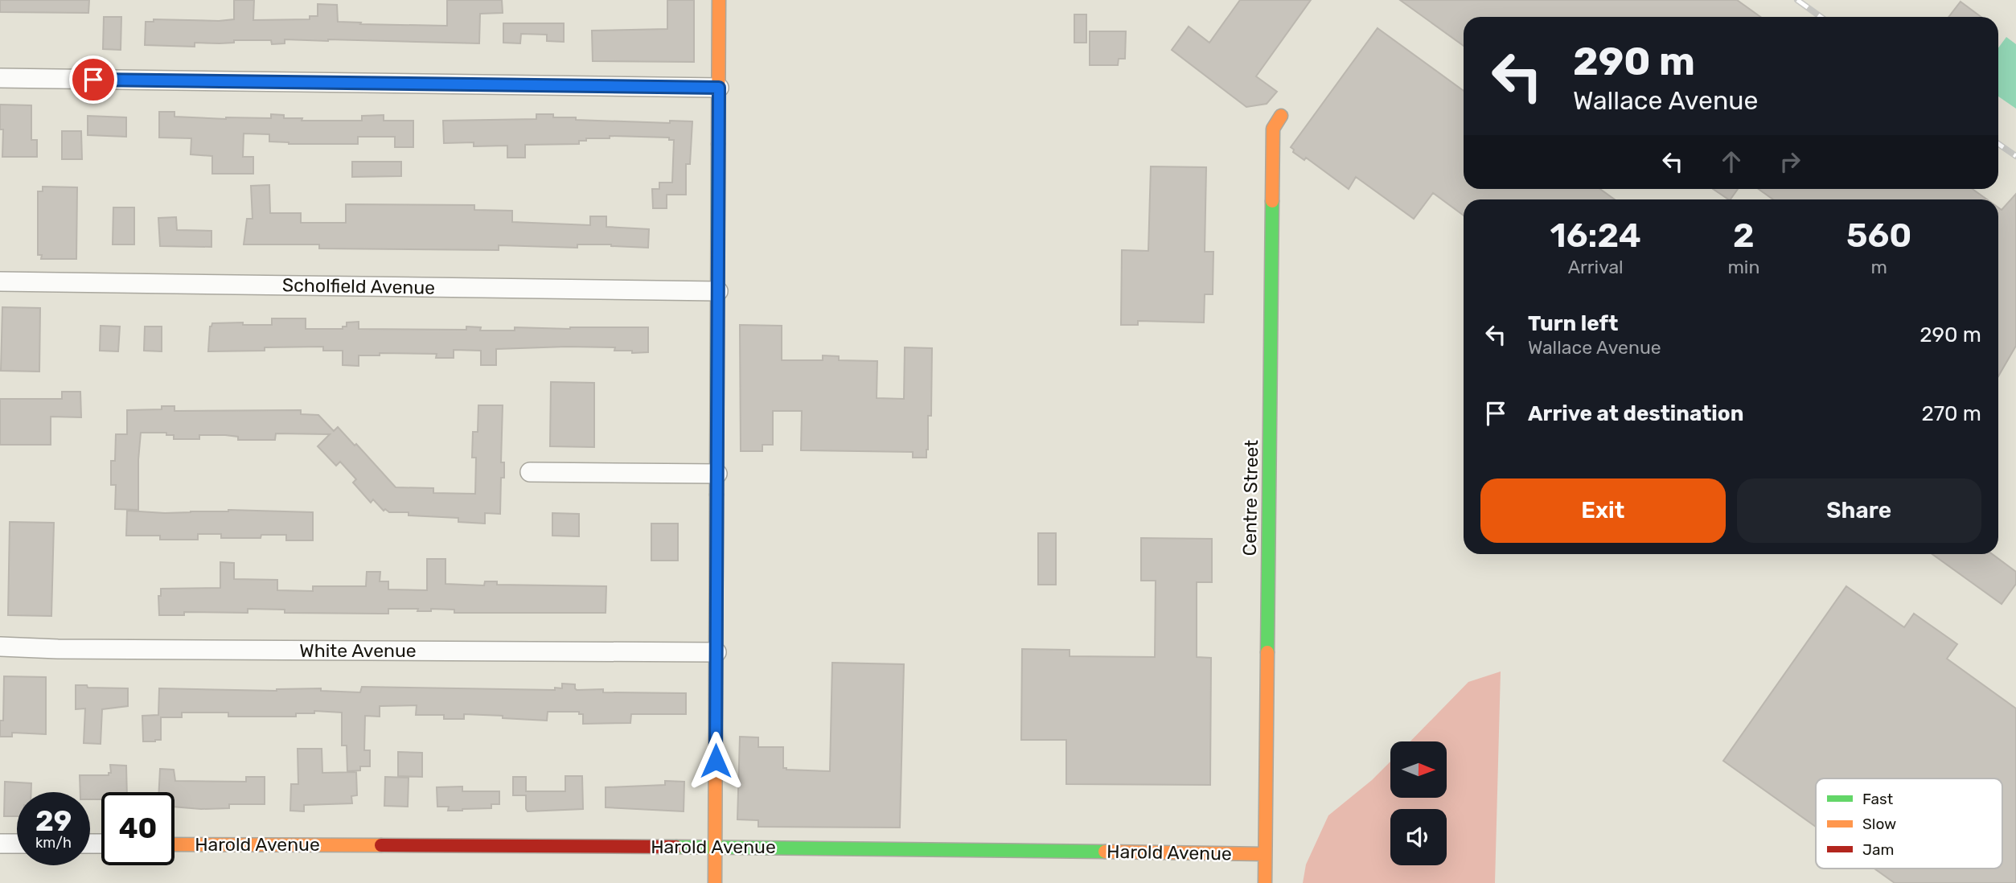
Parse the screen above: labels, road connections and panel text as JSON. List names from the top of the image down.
{
  "streets": {
    "street": [
      "Scholfield Avenue",
      "Centre Street",
      "White Avenue",
      "Harold Avenue"
    ]
  },
  "crossings": [
    ["Centre Street", "Harold Avenue"]
  ],
  "legend": ["Fast", "Slow", "Jam"],
  "north": "right",
  "page": {
    "turn": ["290 m", "Wallace Avenue"],
    "eta": [
      "16:24",
      "Arrival",
      "2",
      "min",
      "560",
      "m"
    ],
    "list": [
      {
        "name": "Turn left",
        "note": "Wallace Avenue",
        "value": "290 m"
      },
      {
        "name": "Arrive at destination",
        "value": "270 m"
      }
    ],
    "buttons": ["Exit", "Share"],
    "speed": "29 km/h",
    "limit": "40"
  }
}
